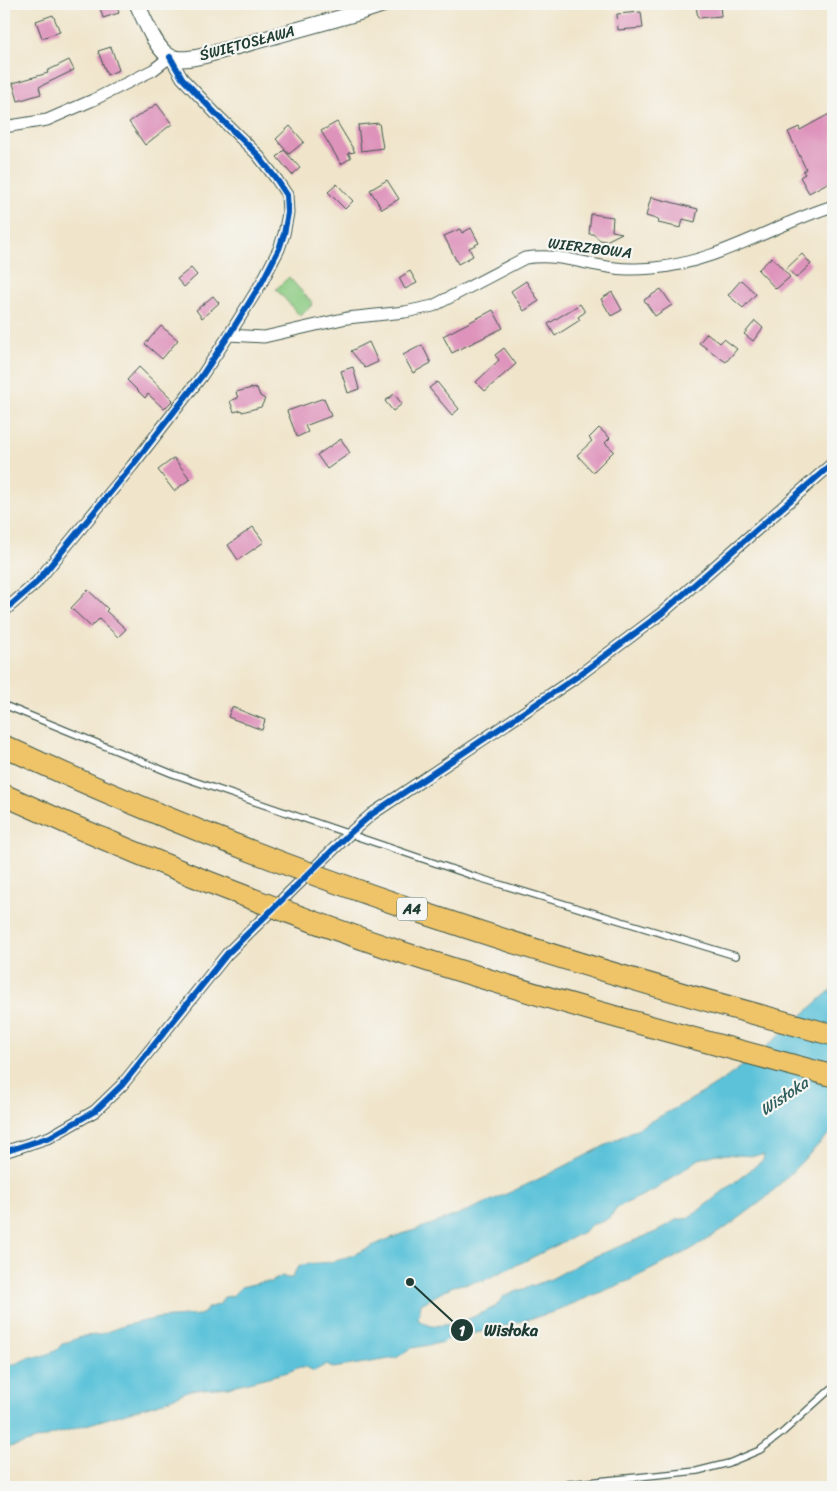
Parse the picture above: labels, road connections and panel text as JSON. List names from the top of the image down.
{
  "streets": {
    "highway": ["A4"],
    "street": ["ŚWIĘTOSŁAWA", "WIERZBOWA"]
  },
  "water": ["Wisłoka"],
  "places": ["Wisłoka"]
}
